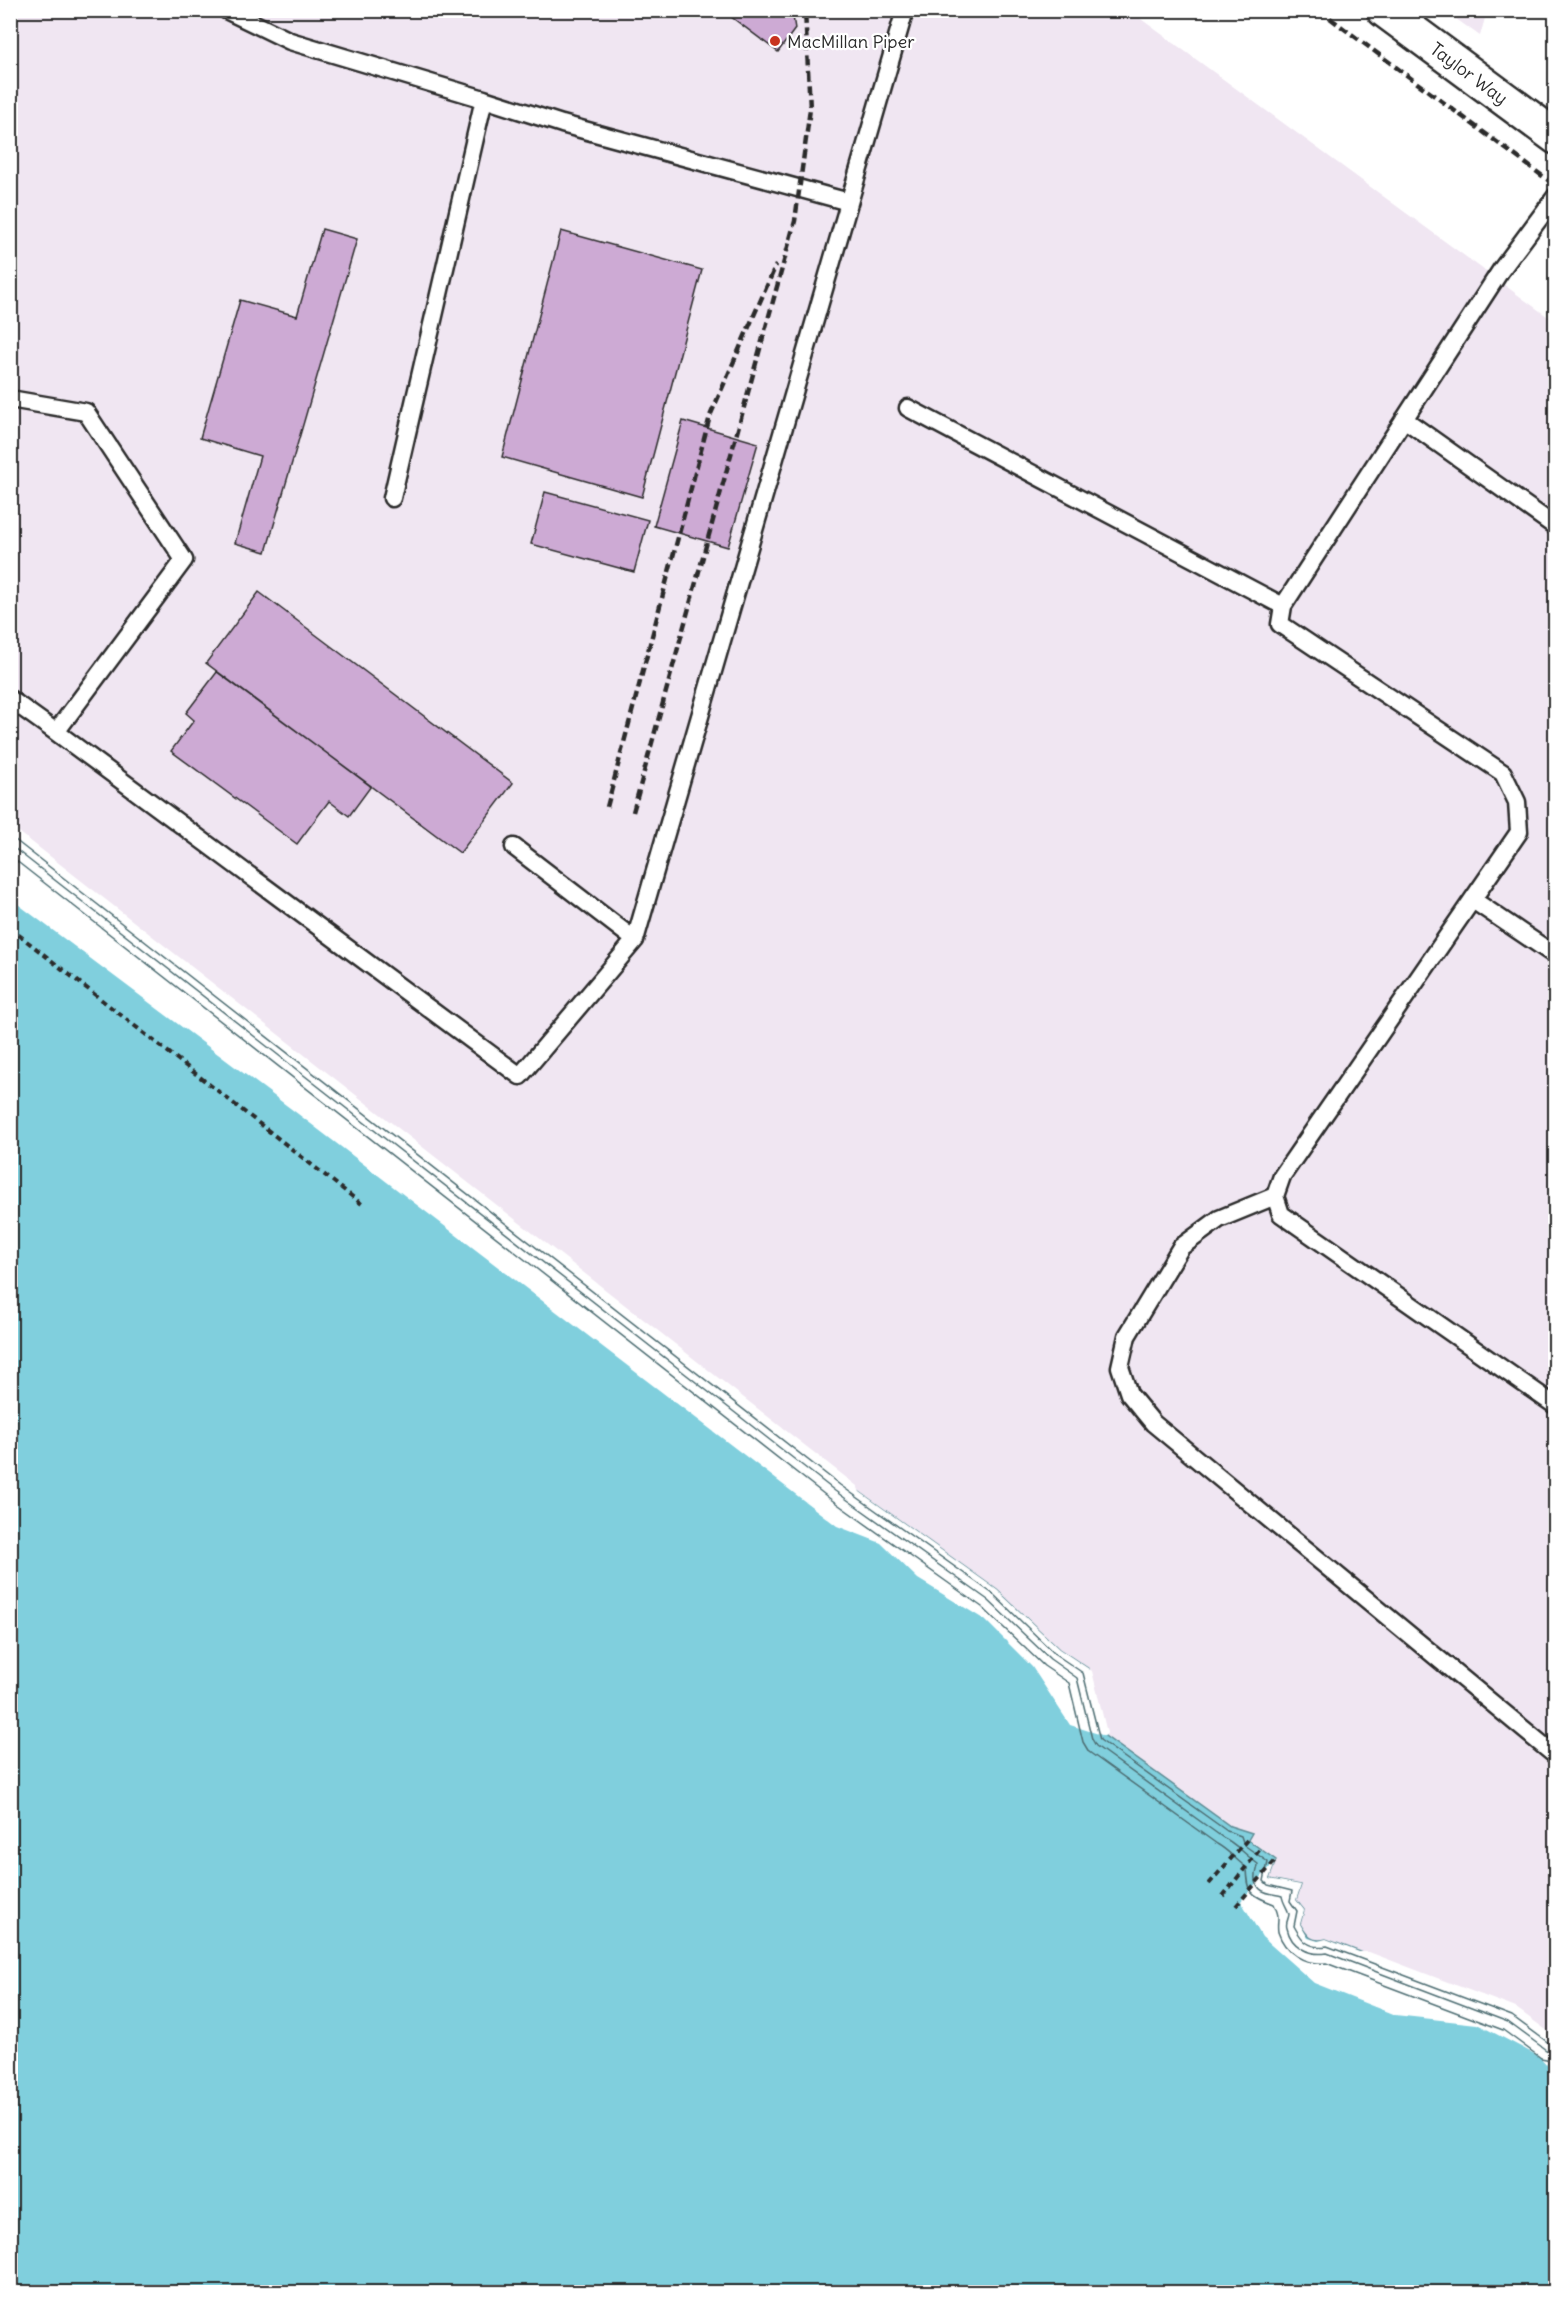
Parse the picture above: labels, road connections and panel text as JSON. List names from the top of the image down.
{
  "streets": {
    "street": ["Taylor Way"]
  },
  "places": ["MacMillan Piper"]
}
